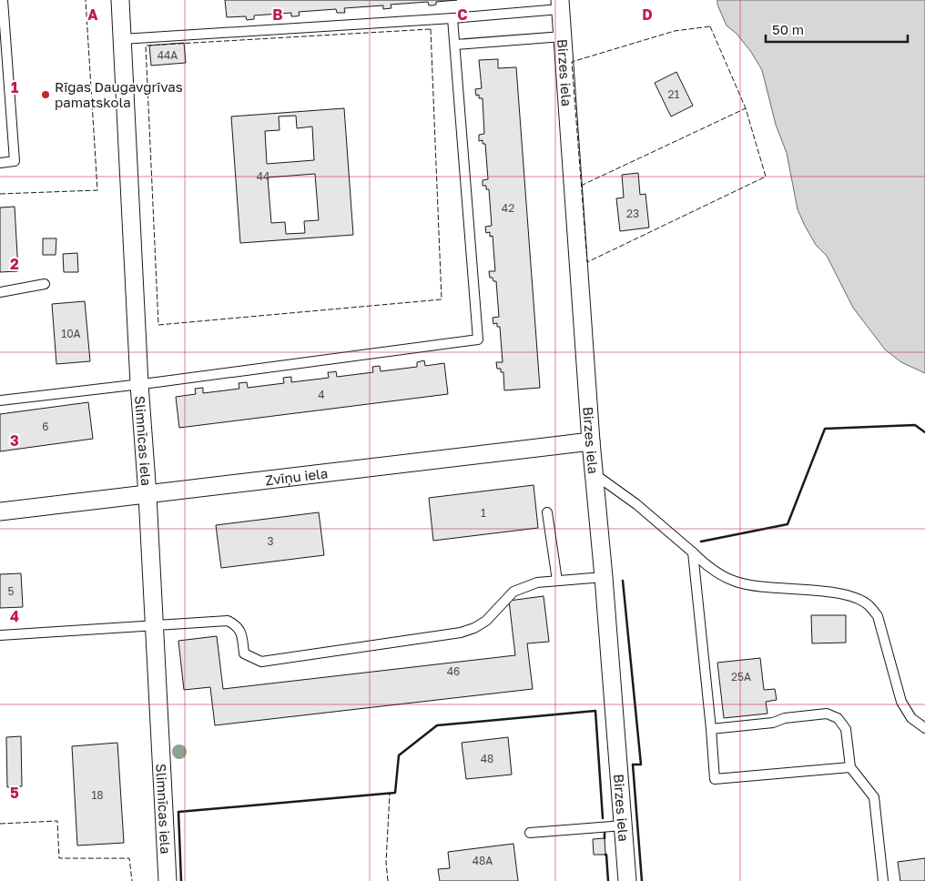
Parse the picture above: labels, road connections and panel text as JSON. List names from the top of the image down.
{
  "streets": {
    "street": ["Birzes iela", "Slimnīcas iela", "Zvīņu iela"]
  },
  "crossings": [
    ["Birzes iela", "Zvīņu iela"],
    ["Slimnīcas iela", "Zvīņu iela"]
  ],
  "places": ["Rīgas Daugavgrīvas pamatskola"],
  "house_numbers": [
    "44A",
    "21",
    "44",
    "42",
    "23",
    "10A",
    "4",
    "6",
    "1",
    "3",
    "5",
    "46",
    "25A",
    "48",
    "18",
    "48A"
  ],
  "scale_bar": "50 m",
  "grid": {
    "columns": [
      "A",
      "B",
      "C",
      "D"
    ],
    "rows": [
      "1",
      "2",
      "3",
      "4",
      "5"
    ]
  }
}
